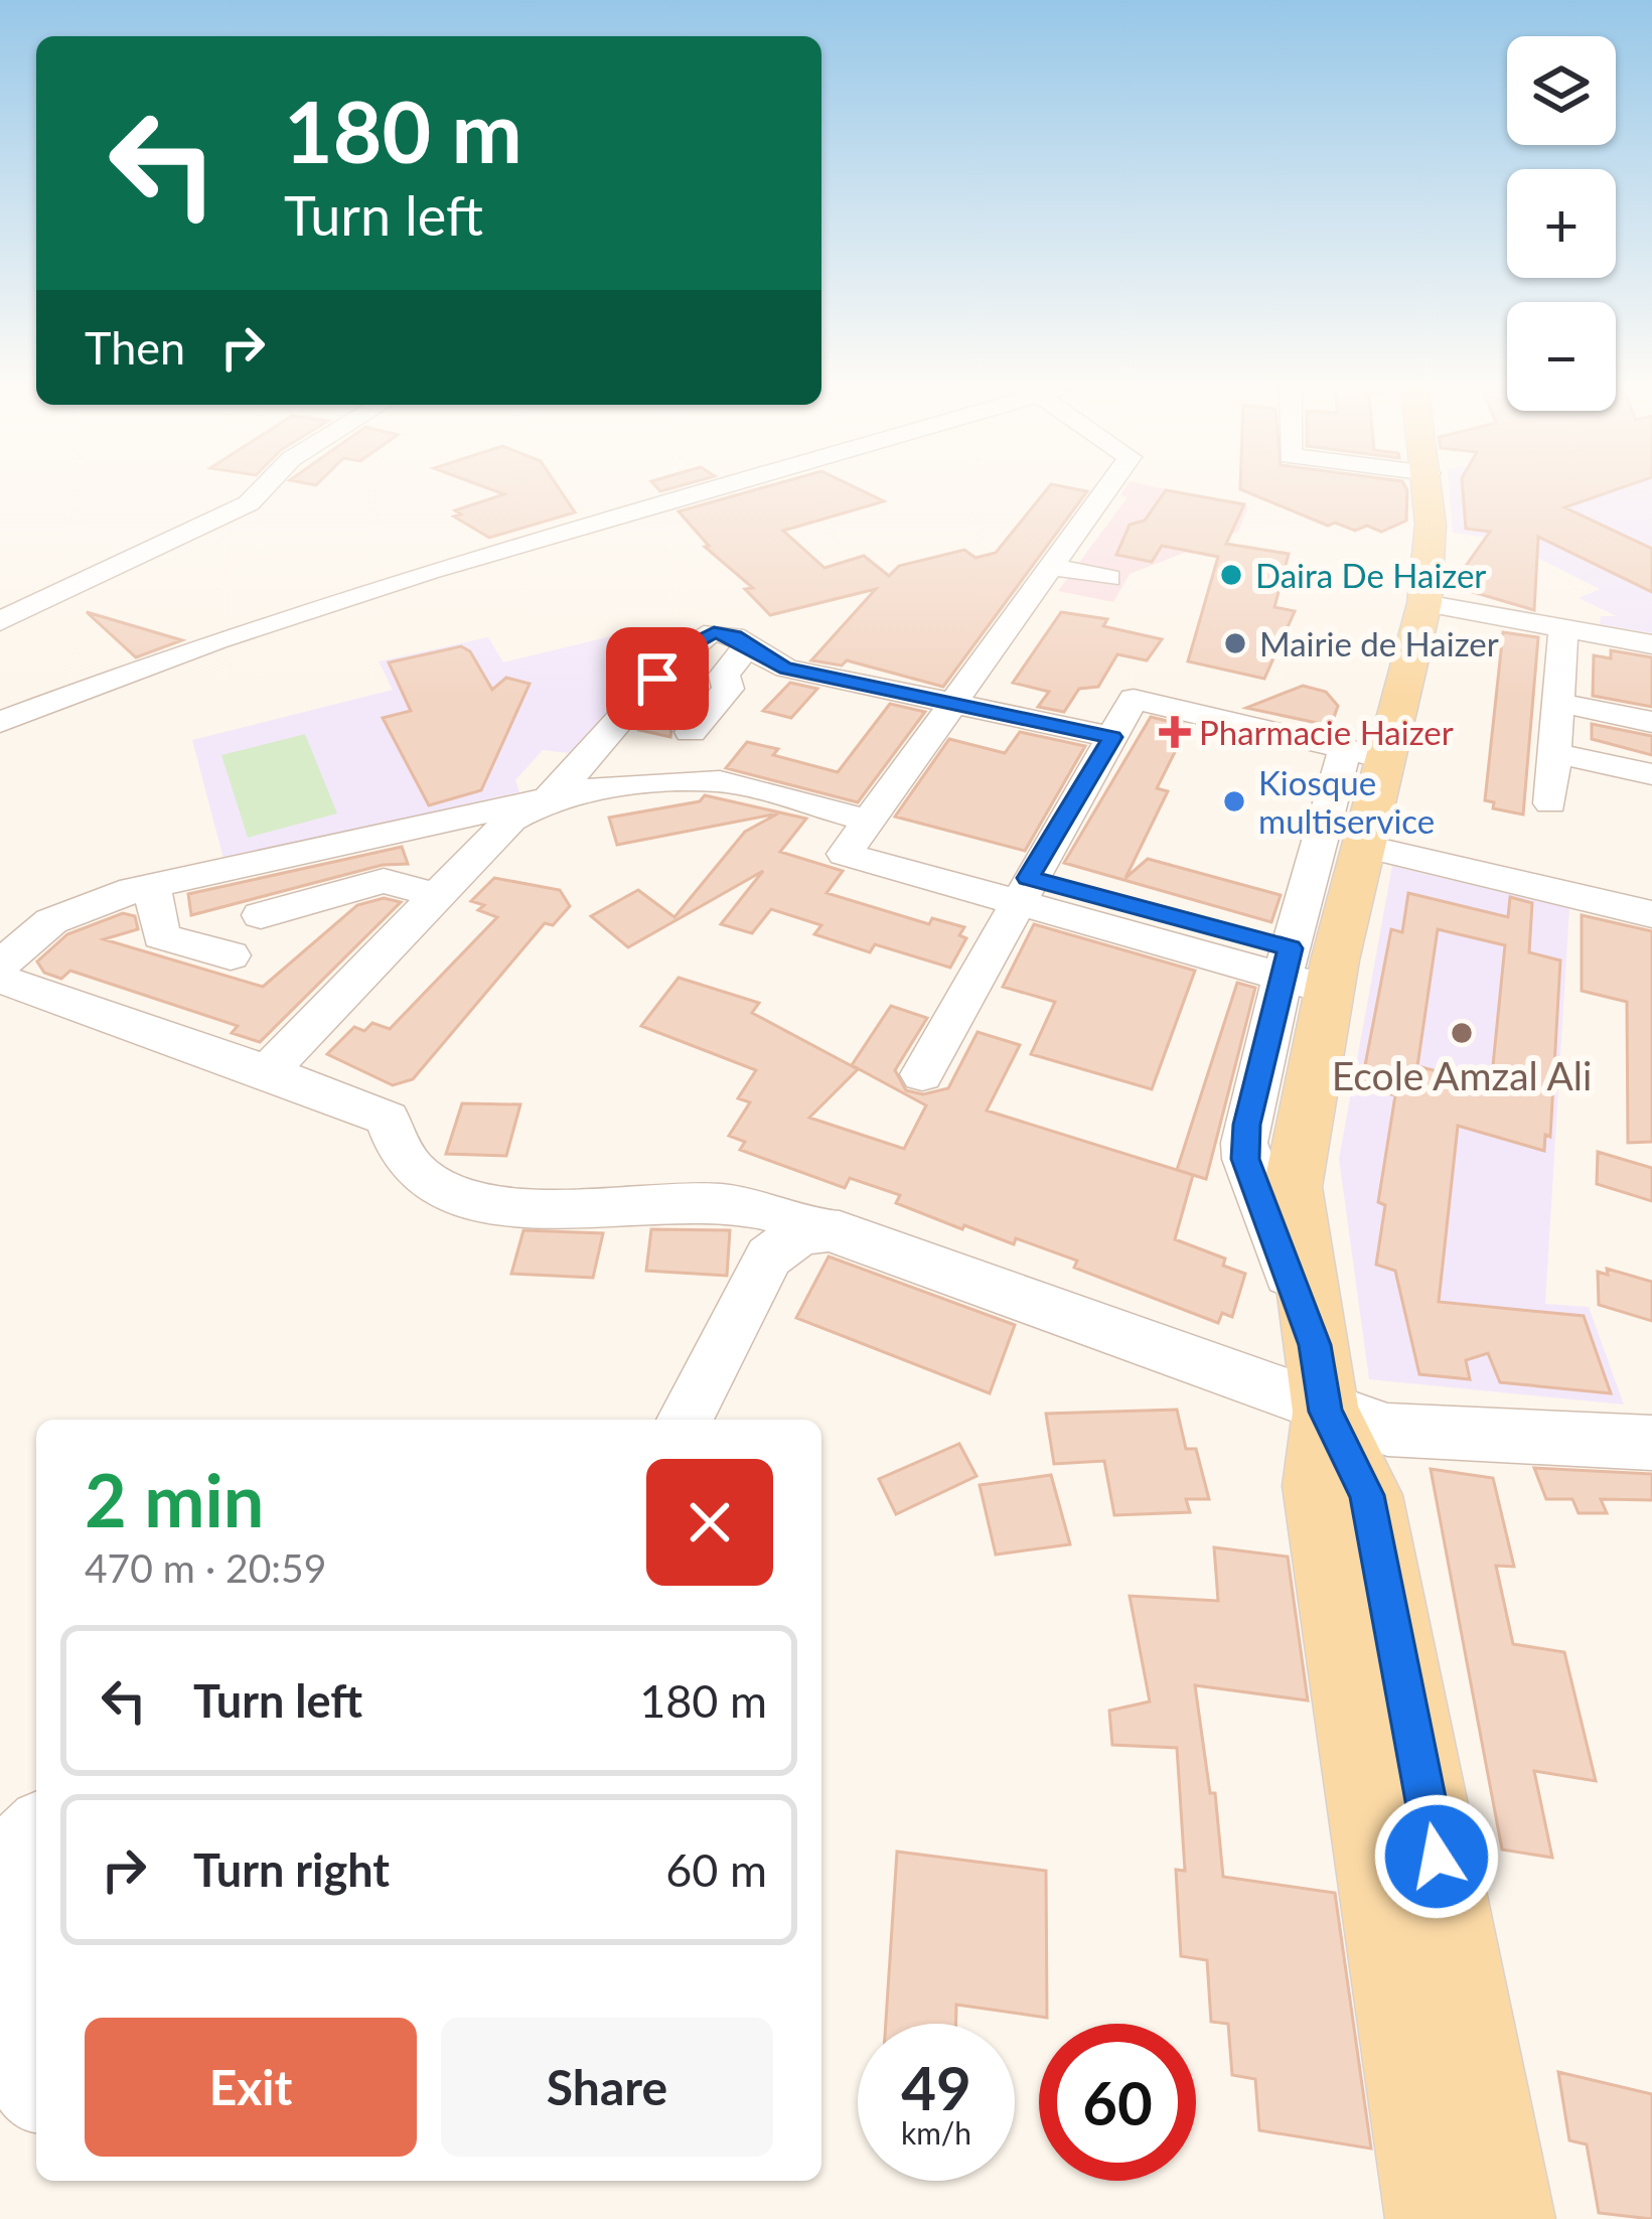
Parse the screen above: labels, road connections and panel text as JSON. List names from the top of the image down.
{
  "places": {
    "other": [
      "Daira De Haizer",
      "Mairie de Haizer",
      "Kiosque multiservice",
      "Ecole Amzal Ali"
    ],
    "health": ["Pharmacie Haizer"]
  },
  "page": {
    "map_buttons": ["+", "−"],
    "turn": ["180 m", "Turn left"],
    "then": "Then",
    "heading": ["2 min", "470 m · 20:59"],
    "list": [
      {
        "name": "Turn left",
        "value": "180 m"
      },
      {
        "name": "Turn right",
        "value": "60 m"
      }
    ],
    "buttons": ["Exit", "Share"],
    "speed": "49 km/h",
    "limit": "60"
  }
}
